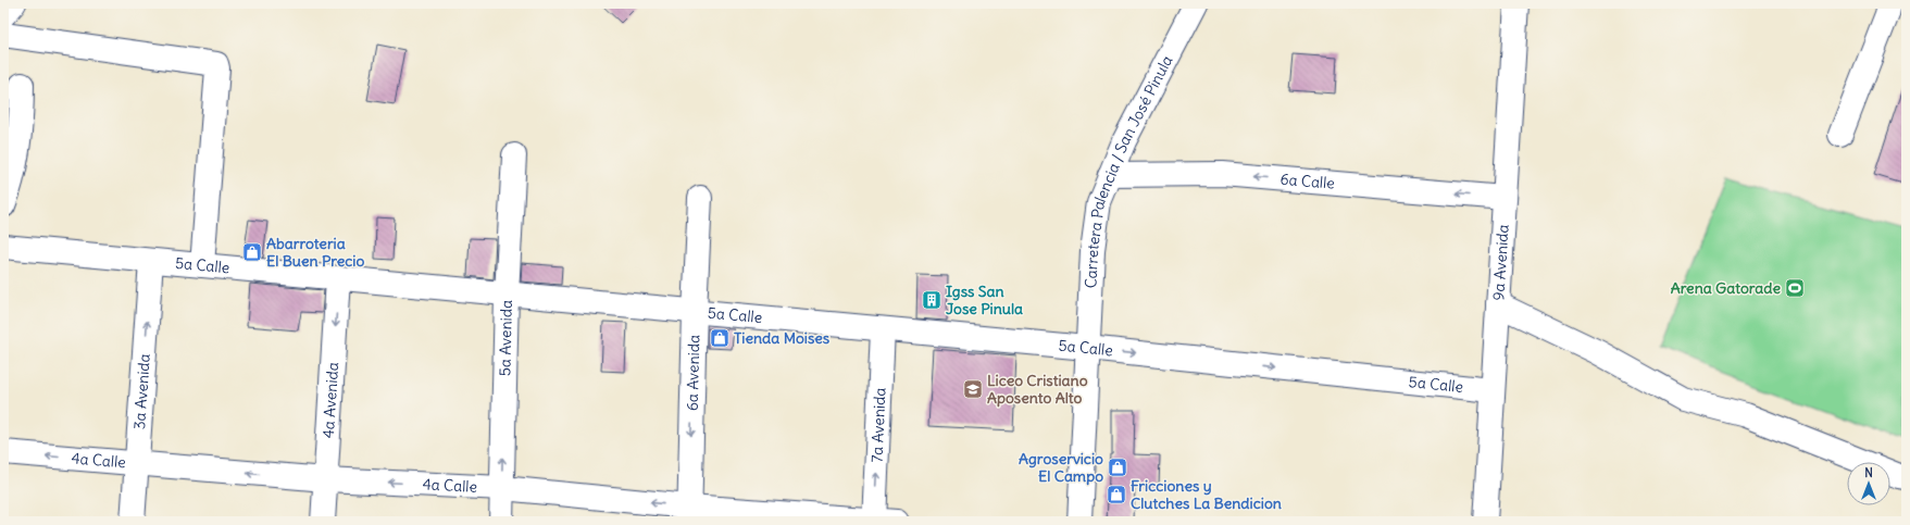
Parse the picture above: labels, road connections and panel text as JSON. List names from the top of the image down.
{
  "streets": {
    "street": [
      "Carretera Palencia / San José Pinula",
      "6a Calle",
      "9a Avenida",
      "5a Calle",
      "5a Avenida",
      "6a Avenida",
      "3a Avenida",
      "4a Avenida",
      "7a Avenida",
      "4a Calle"
    ]
  },
  "crossings": [
    ["Carretera Palencia / San José Pinula", "6a Calle"],
    ["Carretera Palencia / San José Pinula", "5a Calle"],
    ["6a Calle", "9a Avenida"],
    ["9a Avenida", "5a Calle"],
    ["5a Calle", "5a Avenida"],
    ["5a Calle", "6a Avenida"],
    ["5a Calle", "3a Avenida"],
    ["5a Calle", "4a Avenida"],
    ["5a Calle", "7a Avenida"],
    ["5a Avenida", "4a Calle"],
    ["6a Avenida", "4a Calle"],
    ["3a Avenida", "4a Calle"],
    ["4a Avenida", "4a Calle"],
    ["7a Avenida", "4a Calle"]
  ],
  "one_way": [
    "6a Calle",
    "5a Avenida",
    "6a Avenida",
    "3a Avenida",
    "4a Avenida",
    "7a Avenida",
    "4a Calle"
  ],
  "places": {
    "shop": [
      "Abarroteria El Buen Precio",
      "Tienda Moises",
      "Agroservicio El Campo",
      "Fricciones y Clutches La Bendicion"
    ],
    "sports": ["Arena Gatorade"],
    "building": ["Igss San Jose Pinula"],
    "school or university": ["Liceo Cristiano Aposento Alto"]
  },
  "north": "top"
}
